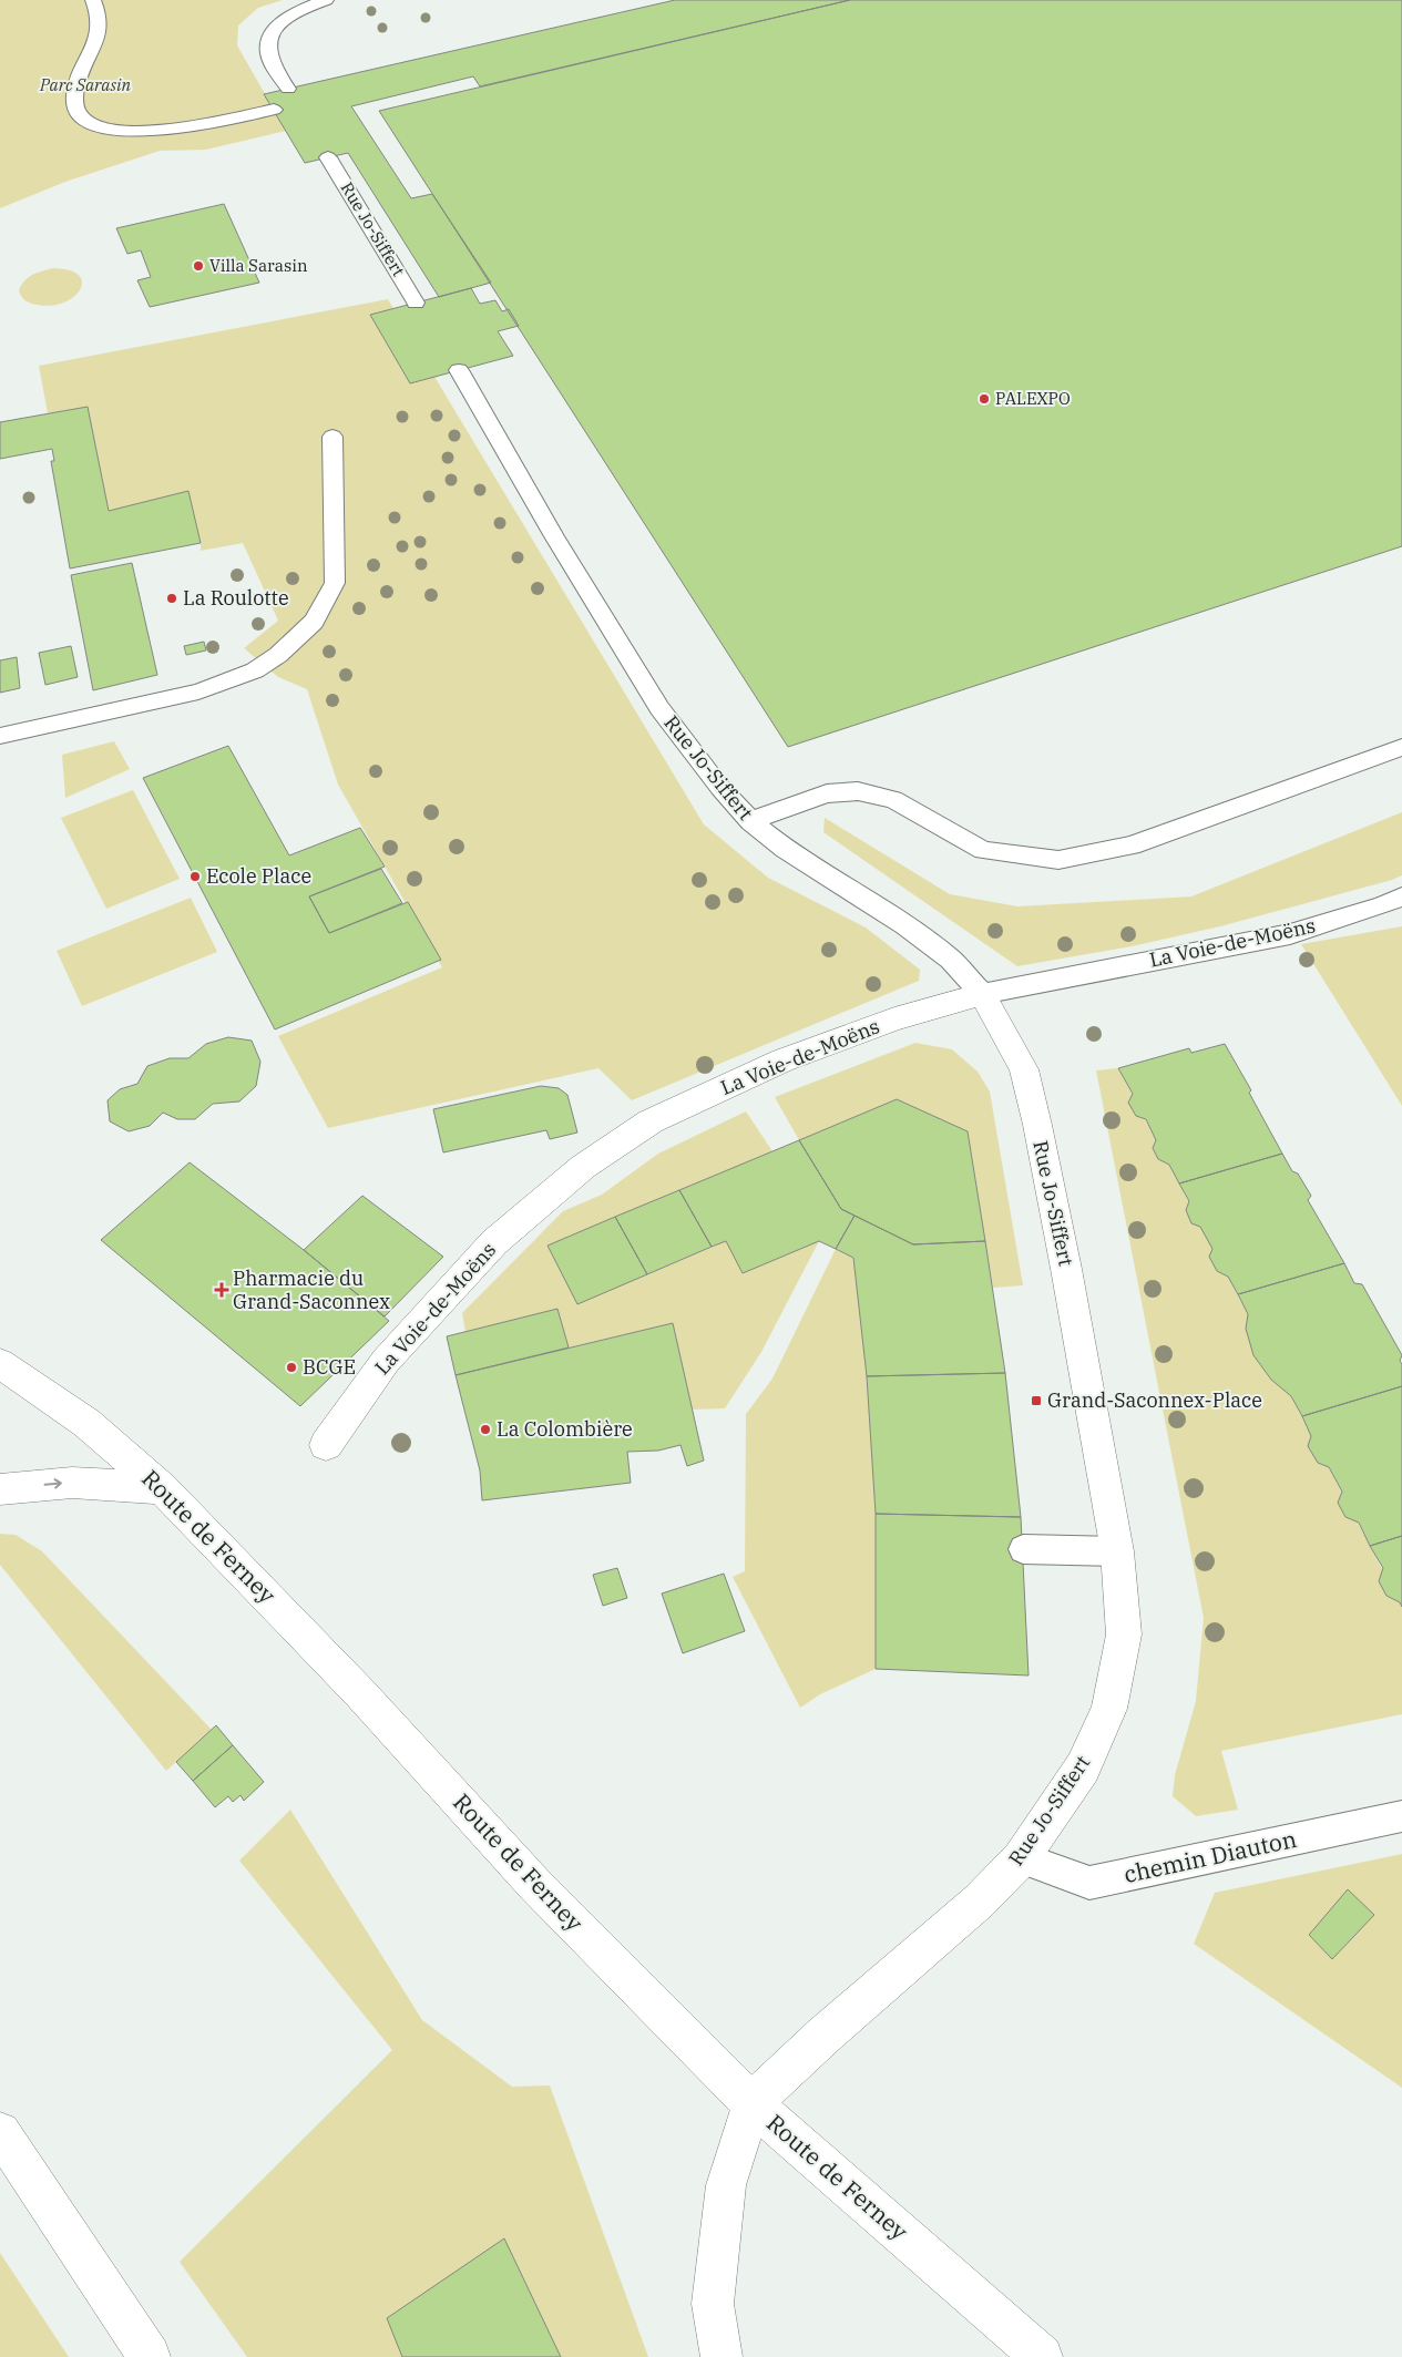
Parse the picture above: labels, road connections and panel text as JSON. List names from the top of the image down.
{
  "streets": {
    "street": ["Rue Jo-Siffert", "La Voie-de-Moëns", "Route de Ferney"],
    "lane": ["chemin Diauton"]
  },
  "crossings": [
    ["Rue Jo-Siffert", "La Voie-de-Moëns"],
    ["Rue Jo-Siffert", "Route de Ferney"],
    ["Rue Jo-Siffert", "chemin Diauton"]
  ],
  "parks": ["Parc Sarasin"],
  "places": {
    "other": [
      "Villa Sarasin",
      "PALEXPO",
      "La Roulotte",
      "Ecole Place",
      "BCGE",
      "La Colombière"
    ],
    "health": ["Pharmacie du Grand-Saconnex"],
    "transit": ["Grand-Saconnex-Place"]
  }
}
